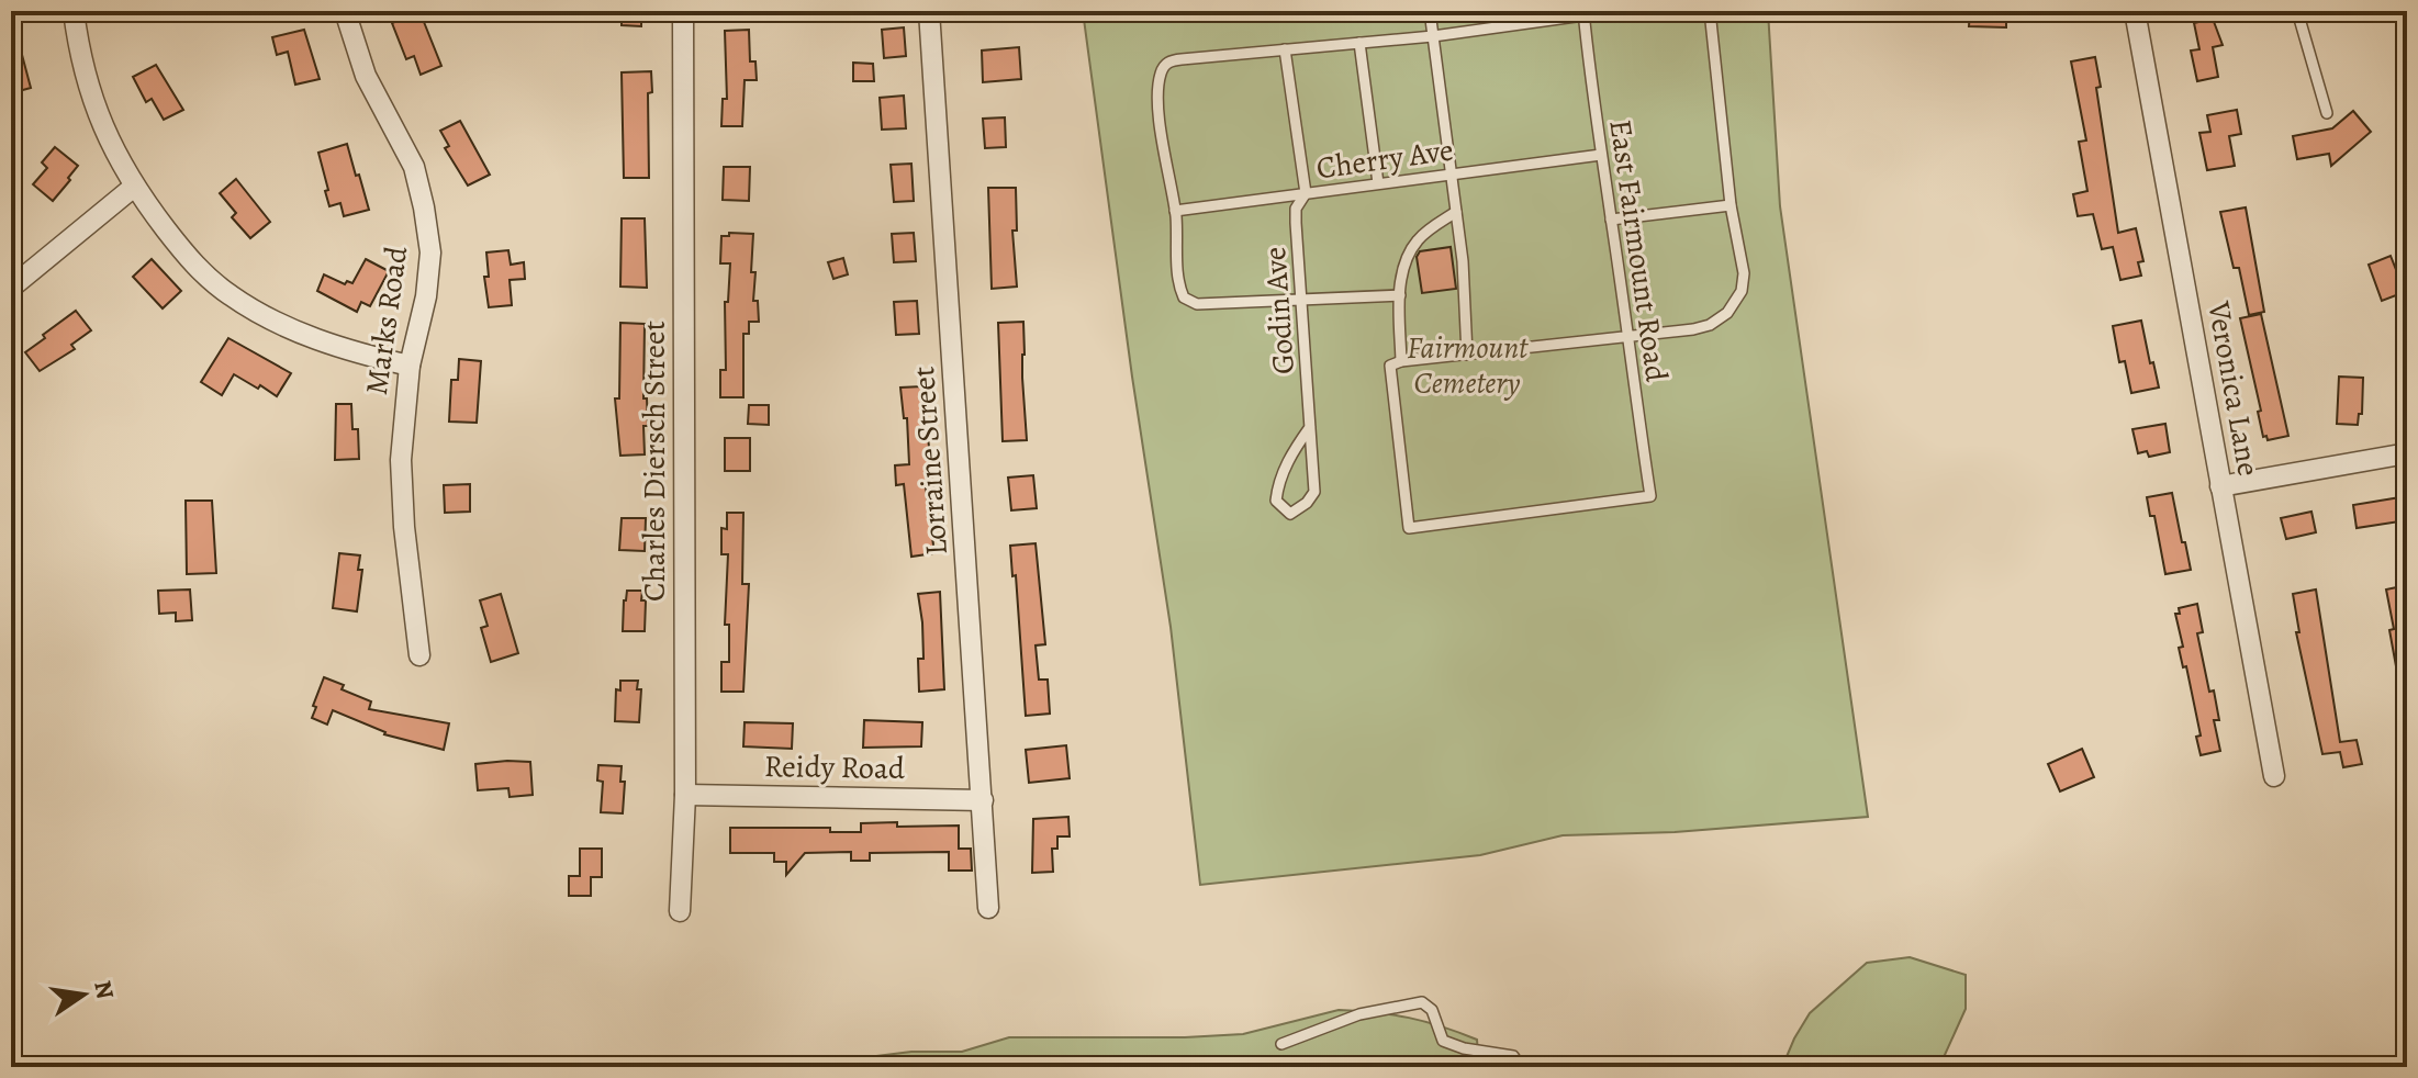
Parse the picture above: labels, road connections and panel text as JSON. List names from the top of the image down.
{
  "streets": {
    "street": [
      "Marks Road",
      "Veronica Lane",
      "Charles Diersch Street",
      "Lorraine Street",
      "Reidy Road"
    ],
    "lane": ["Cherry Ave", "East Fairmount Road", "Godin Ave"]
  },
  "crossings": [
    ["Cherry Ave", "East Fairmount Road"],
    ["Cherry Ave", "Godin Ave"],
    ["Charles Diersch Street", "Reidy Road"],
    ["Lorraine Street", "Reidy Road"]
  ],
  "parks": ["Fairmount Cemetery"],
  "north": "right"
}
